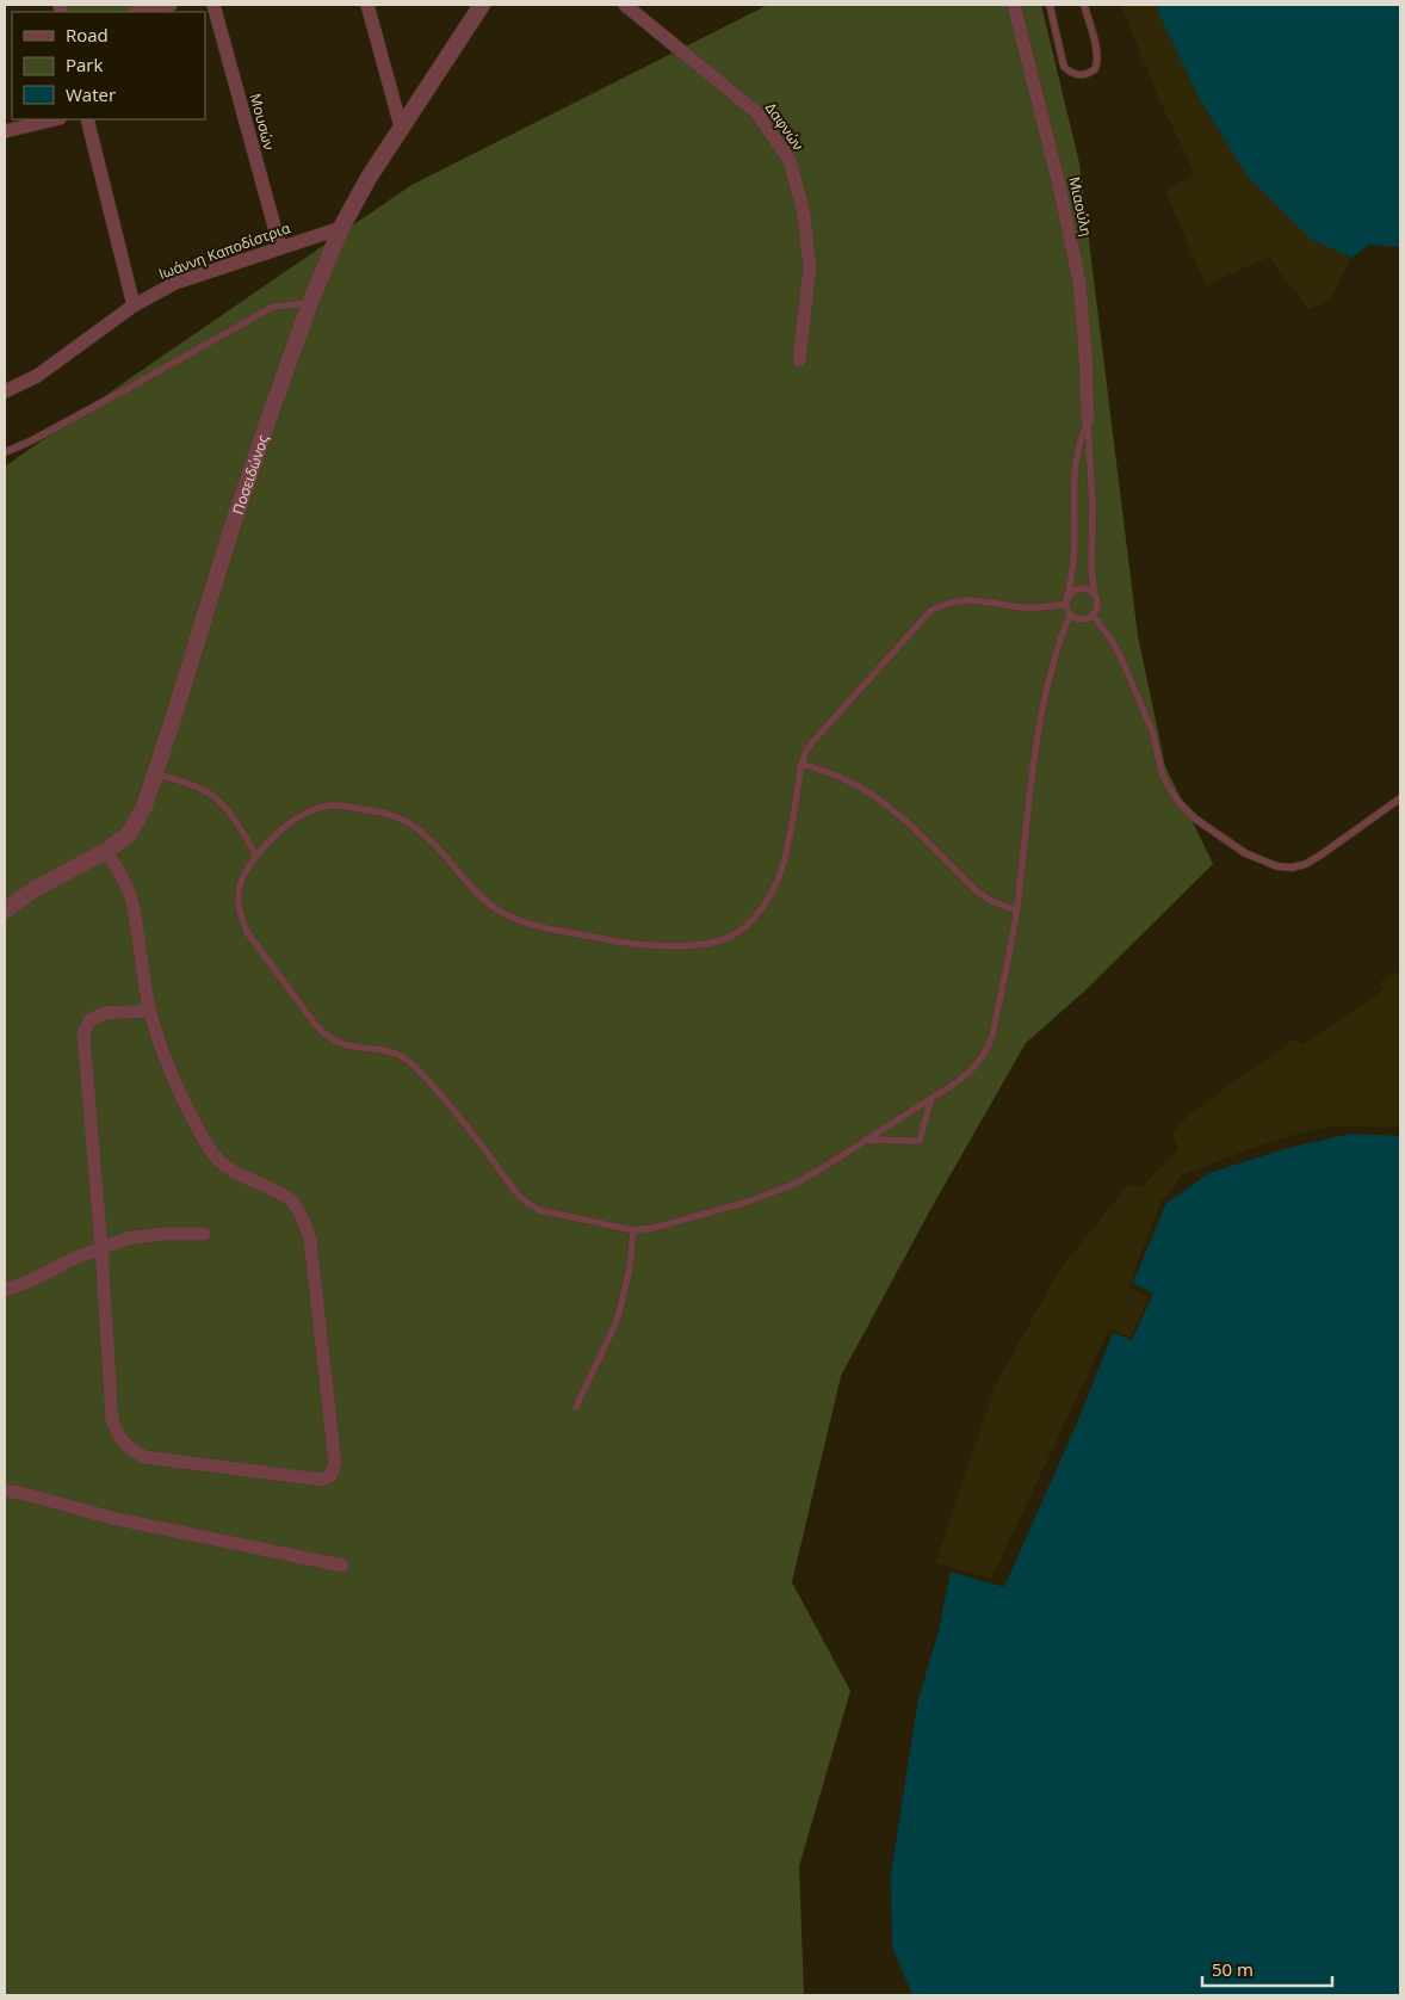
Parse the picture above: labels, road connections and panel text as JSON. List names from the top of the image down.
{
  "streets": {
    "street": [
      "Μουσών",
      "Δαφνών",
      "Μιαούλη",
      "Ιωάννη Καποδίστρια",
      "Ποσειδώνος"
    ]
  },
  "crossings": [
    ["Μουσών", "Ιωάννη Καποδίστρια"],
    ["Ιωάννη Καποδίστρια", "Ποσειδώνος"]
  ],
  "legend": ["Road", "Park", "Water"],
  "scale_bar": "50 m"
}
